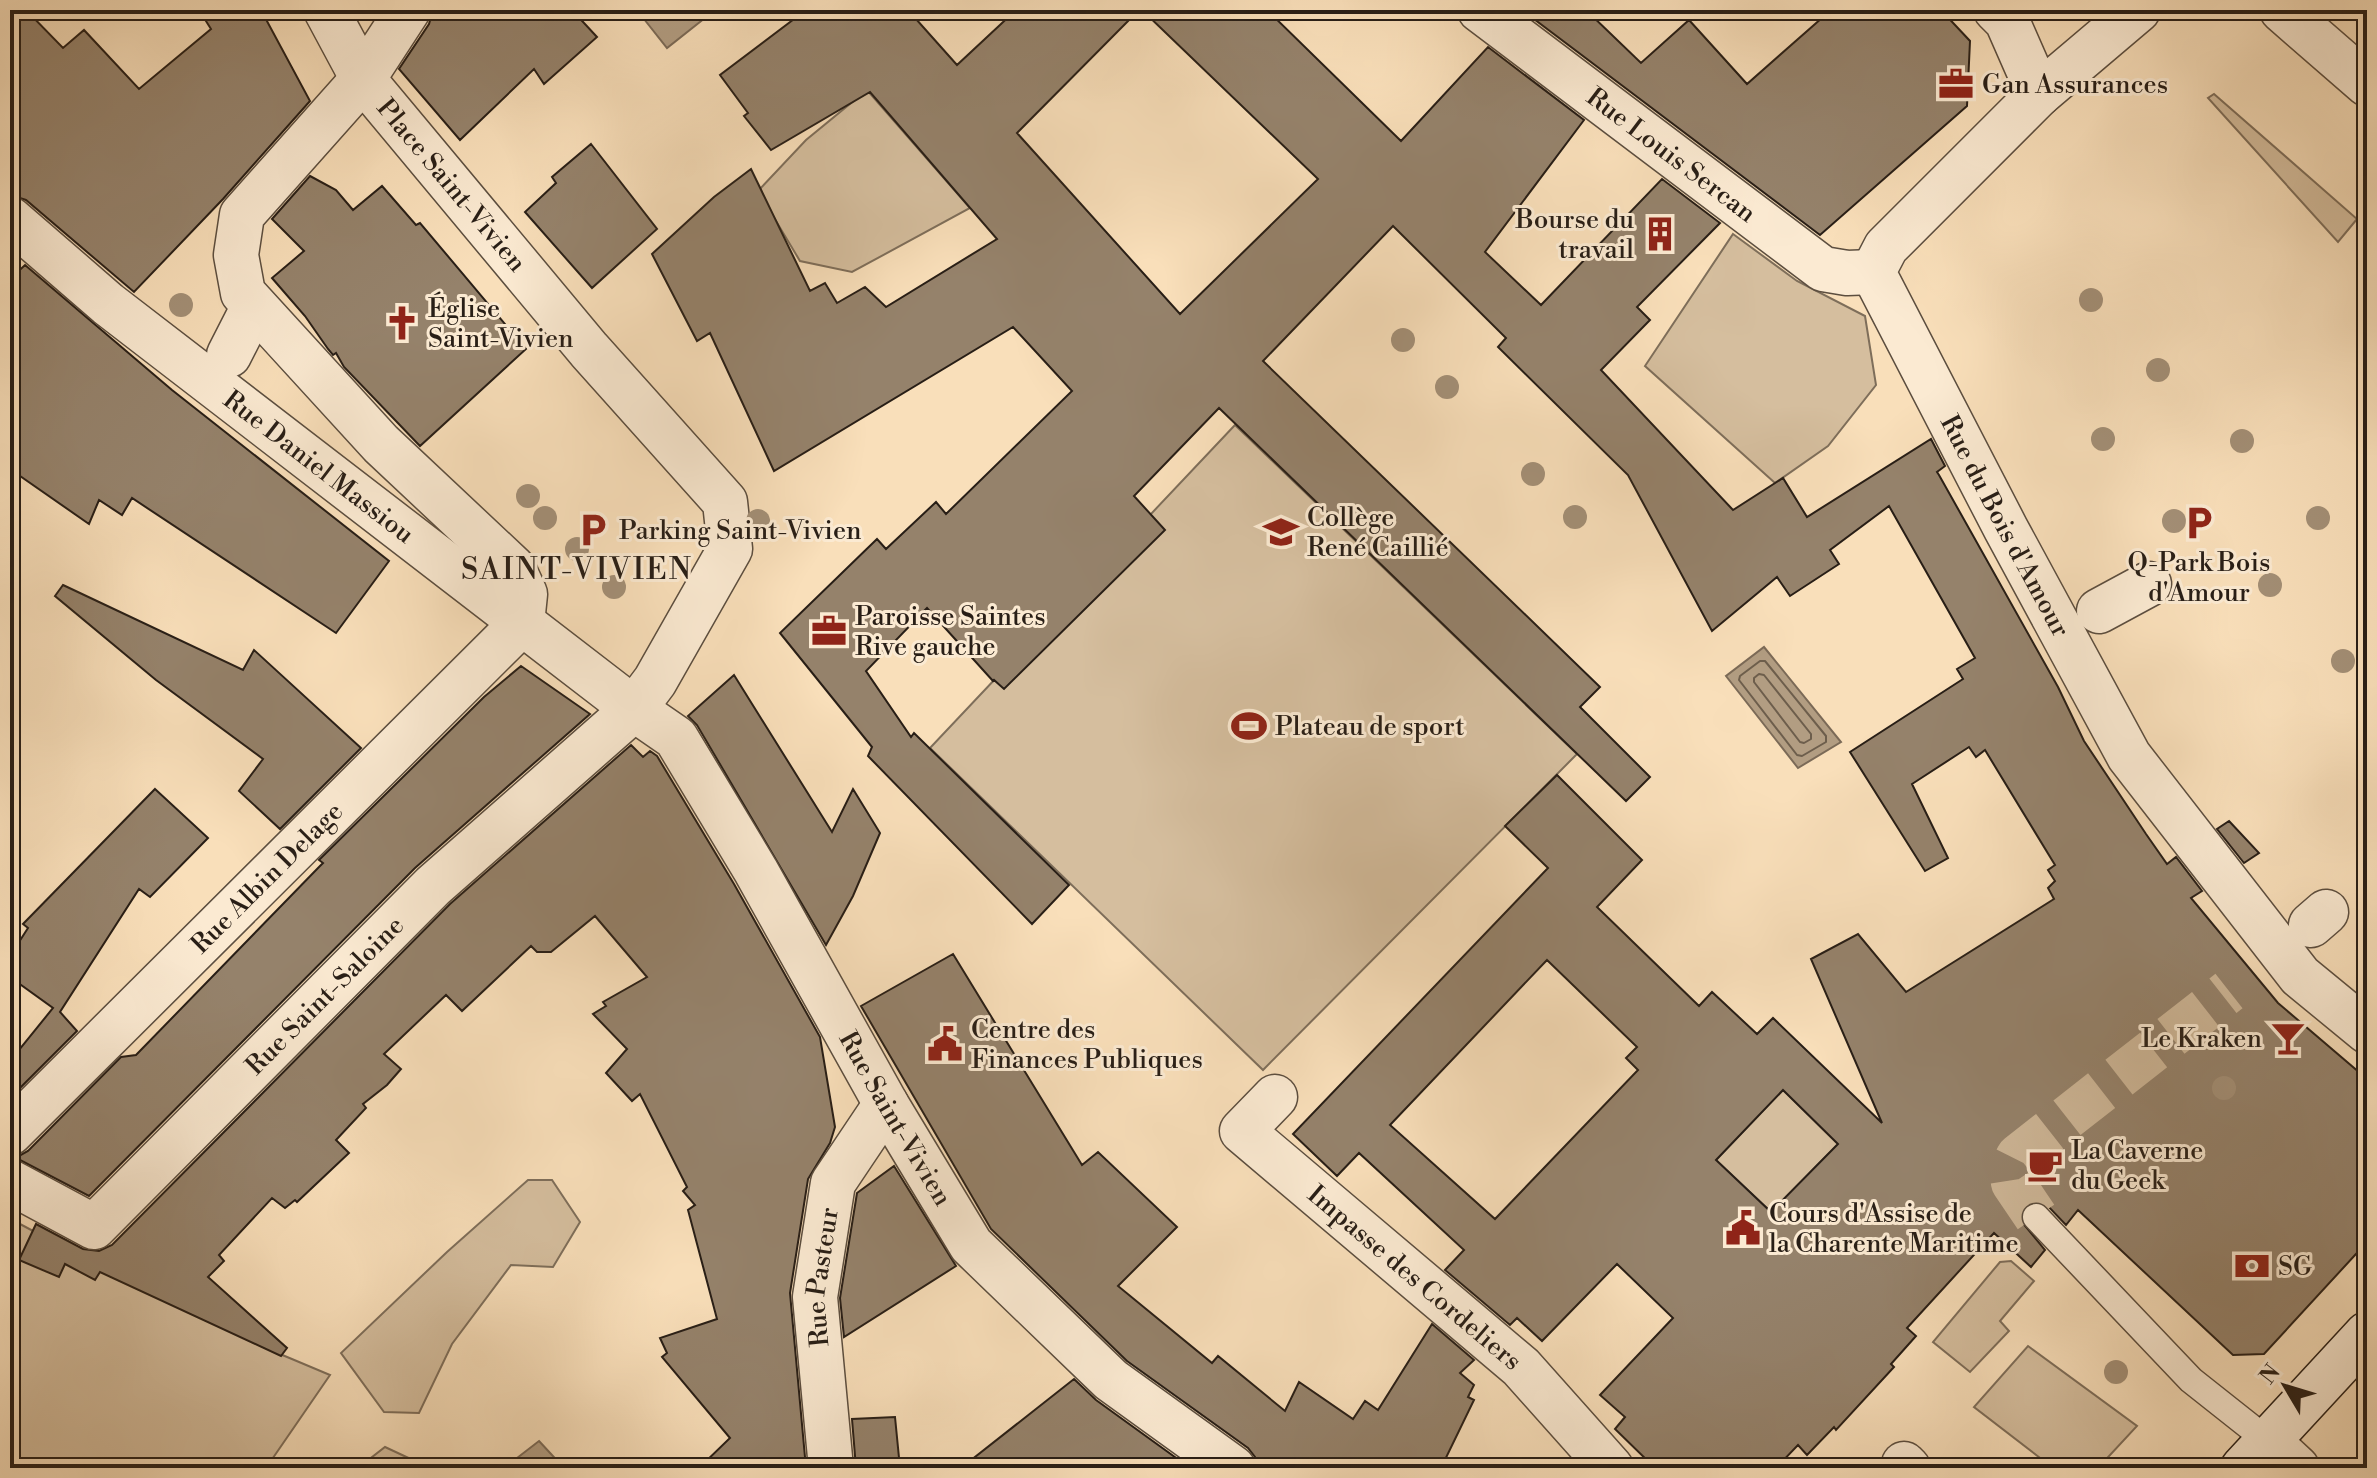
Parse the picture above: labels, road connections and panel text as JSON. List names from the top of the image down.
{
  "streets": {
    "street": [
      "Rue Louis Sercan",
      "Place Saint-Vivien",
      "Rue Daniel Massiou",
      "Rue du Bois d'Amour",
      "Rue Albin Delage",
      "Rue Saint-Saloine",
      "Rue Saint-Vivien",
      "Rue Pasteur",
      "Impasse des Cordeliers"
    ]
  },
  "crossings": [
    ["Rue Louis Sercan", "Rue du Bois d'Amour"],
    ["Place Saint-Vivien", "Rue Daniel Massiou"],
    ["Place Saint-Vivien", "Rue Albin Delage"],
    ["Place Saint-Vivien", "Rue Saint-Saloine"],
    ["Place Saint-Vivien", "Rue Saint-Vivien"],
    ["Rue Daniel Massiou", "Rue Albin Delage"],
    ["Rue Daniel Massiou", "Rue Saint-Saloine"],
    ["Rue Daniel Massiou", "Rue Saint-Vivien"],
    ["Rue Saint-Saloine", "Rue Saint-Vivien"],
    ["Rue Saint-Vivien", "Rue Pasteur"]
  ],
  "districts": ["SAINT-VIVIEN"],
  "places": {
    "office": ["Gan Assurances", "Paroisse Saintes Rive gauche"],
    "building": ["Bourse du travail"],
    "church": ["Église Saint-Vivien"],
    "parking": ["Q-Park Bois d'Amour", "Parking Saint-Vivien"],
    "school or university": ["Collège René Caillié"],
    "sports": ["Plateau de sport"],
    "bar": ["Le Kraken"],
    "public building": ["Centre des Finances Publiques", "Cours d'Assise de la Charente Maritime"],
    "cafe": ["La Caverne du Geek"],
    "bank": ["SG"]
  },
  "north": "top left"
}
